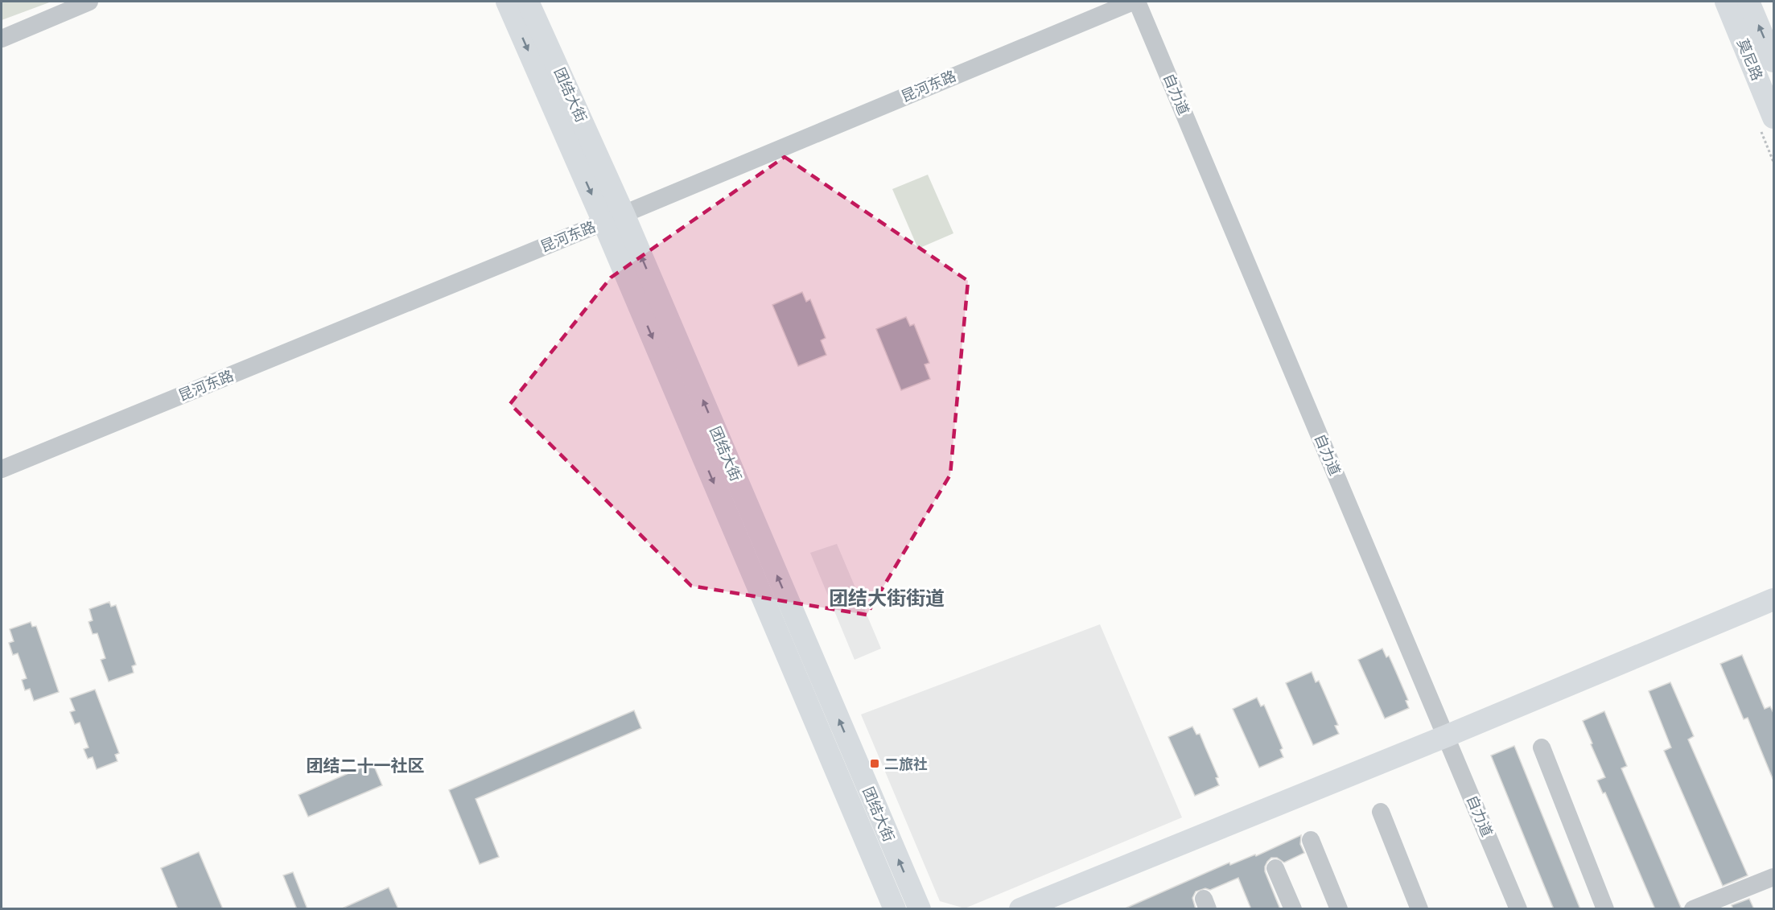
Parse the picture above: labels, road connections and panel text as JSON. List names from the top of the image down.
{
  "streets": {
    "main road": ["莫尼路", "团结大街"],
    "street": ["昆河东路", "自力道"]
  },
  "crossings": [
    ["昆河东路", "团结大街"]
  ],
  "districts": ["团结大街街道", "团结二十一社区"],
  "places": {
    "transit": ["二旅社"]
  }
}
